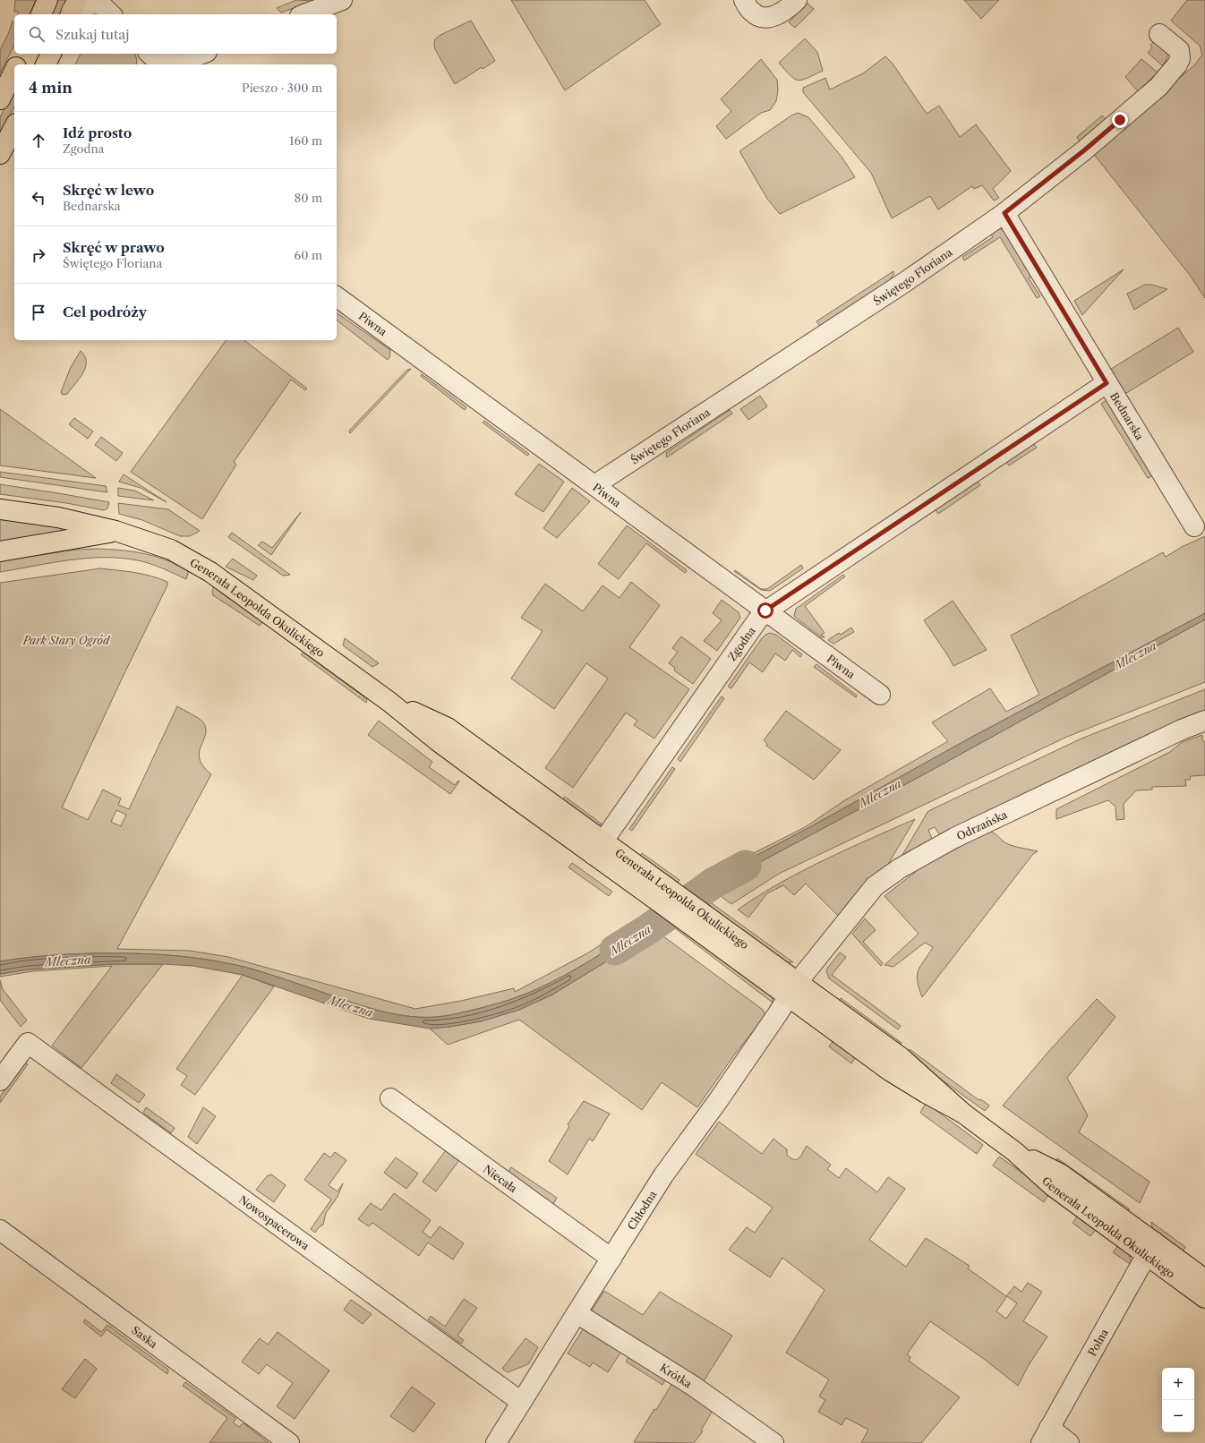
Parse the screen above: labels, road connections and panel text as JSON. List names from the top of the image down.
{
  "streets": {
    "main road": ["Generała Leopolda Okulickiego"],
    "street": [
      "Świętego Floriana",
      "Piwna",
      "Bednarska",
      "Zgodna",
      "Odrzańska",
      "Niecała",
      "Chłodna",
      "Nowospacerowa",
      "Saska",
      "Polna",
      "Krótka"
    ]
  },
  "crossings": [
    ["Świętego Floriana", "Piwna"],
    ["Świętego Floriana", "Bednarska"],
    ["Piwna", "Zgodna"],
    ["Bednarska", "Zgodna"],
    ["Generała Leopolda Okulickiego", "Zgodna"],
    ["Generała Leopolda Okulickiego", "Odrzańska"],
    ["Generała Leopolda Okulickiego", "Chłodna"],
    ["Generała Leopolda Okulickiego", "Polna"],
    ["Odrzańska", "Chłodna"],
    ["Niecała", "Chłodna"],
    ["Chłodna", "Nowospacerowa"],
    ["Chłodna", "Krótka"]
  ],
  "water": ["Mleczna"],
  "parks": ["Park Stary Ogród"],
  "page": {
    "search": "Szukaj tutaj",
    "heading": ["4 min", "Pieszo · 300 m"],
    "list": [
      ["Idź prosto", "Zgodna", "160 m"],
      ["Skręć w lewo", "Bednarska", "80 m"],
      ["Skręć w prawo", "Świętego Floriana", "60 m"],
      "Cel podróży"
    ],
    "map_buttons": ["+", "−"]
  }
}
